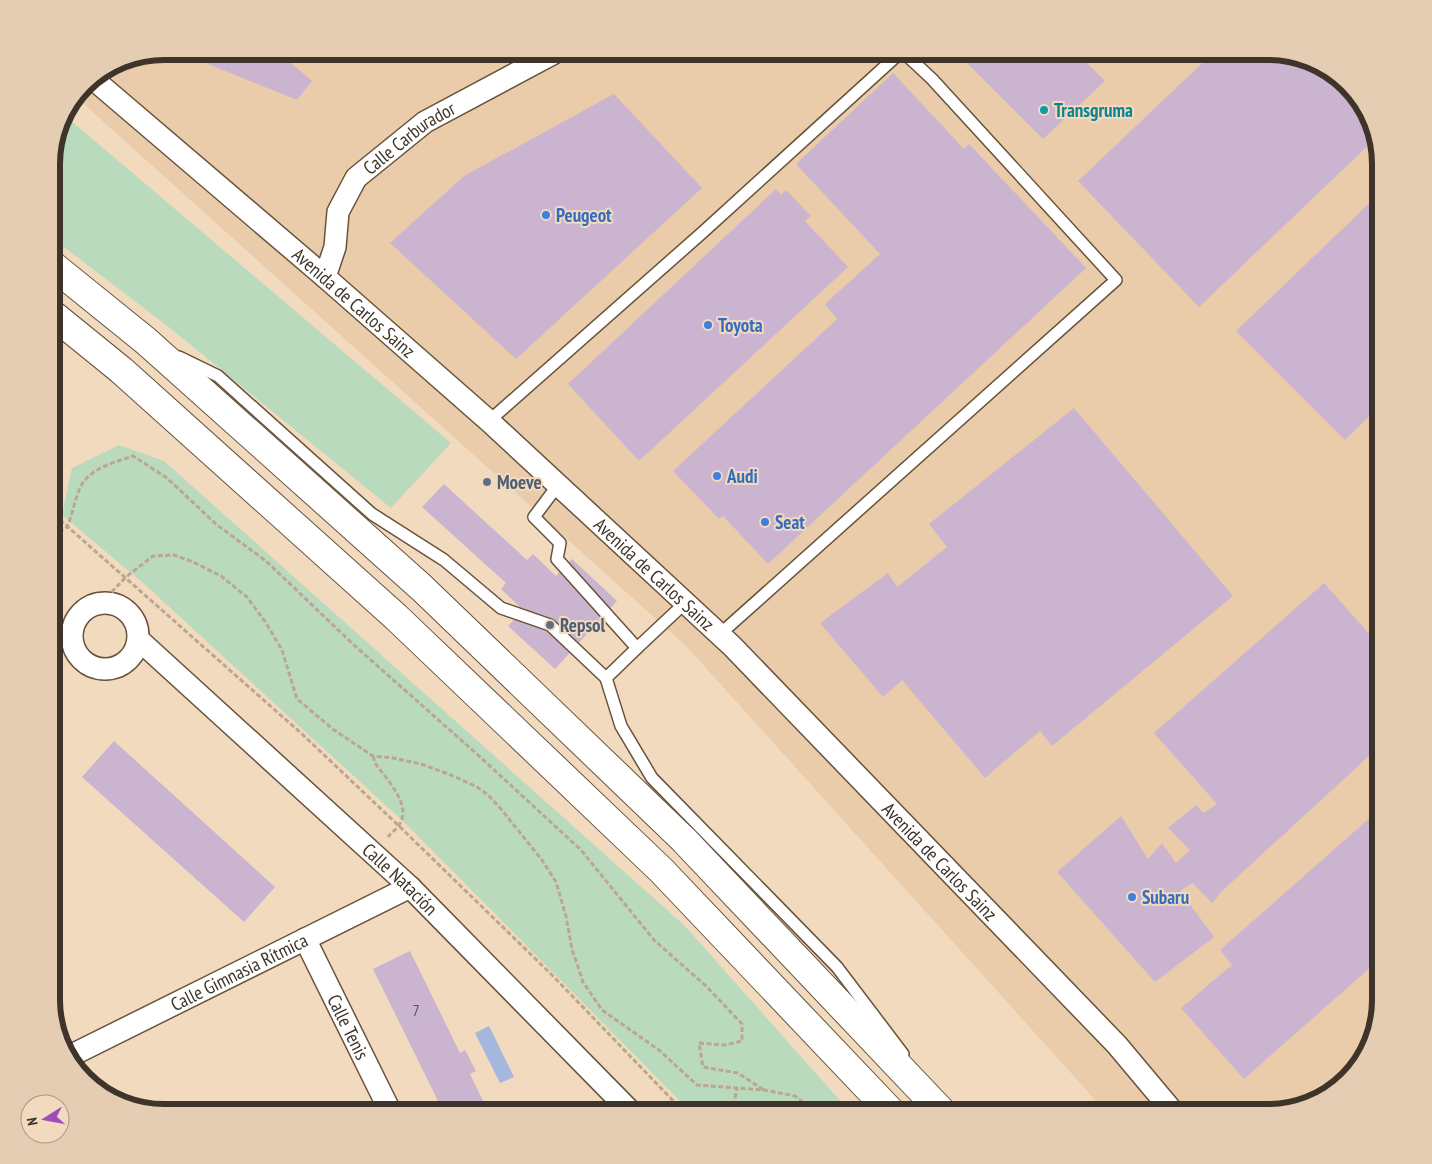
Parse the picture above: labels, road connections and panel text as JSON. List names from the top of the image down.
{
  "streets": {
    "street": [
      "Calle Carburador",
      "Avenida de Carlos Sainz",
      "Calle Natación",
      "Calle Gimnasia Rítmica",
      "Calle Tenis"
    ]
  },
  "crossings": [
    ["Calle Carburador", "Avenida de Carlos Sainz"],
    ["Calle Natación", "Calle Gimnasia Rítmica"],
    ["Calle Gimnasia Rítmica", "Calle Tenis"]
  ],
  "places": [
    "Transgruma",
    "Peugeot",
    "Toyota",
    "Audi",
    "Moeve",
    "Seat",
    "Repsol",
    "Subaru"
  ],
  "house_numbers": ["7"],
  "north": "left"
}
